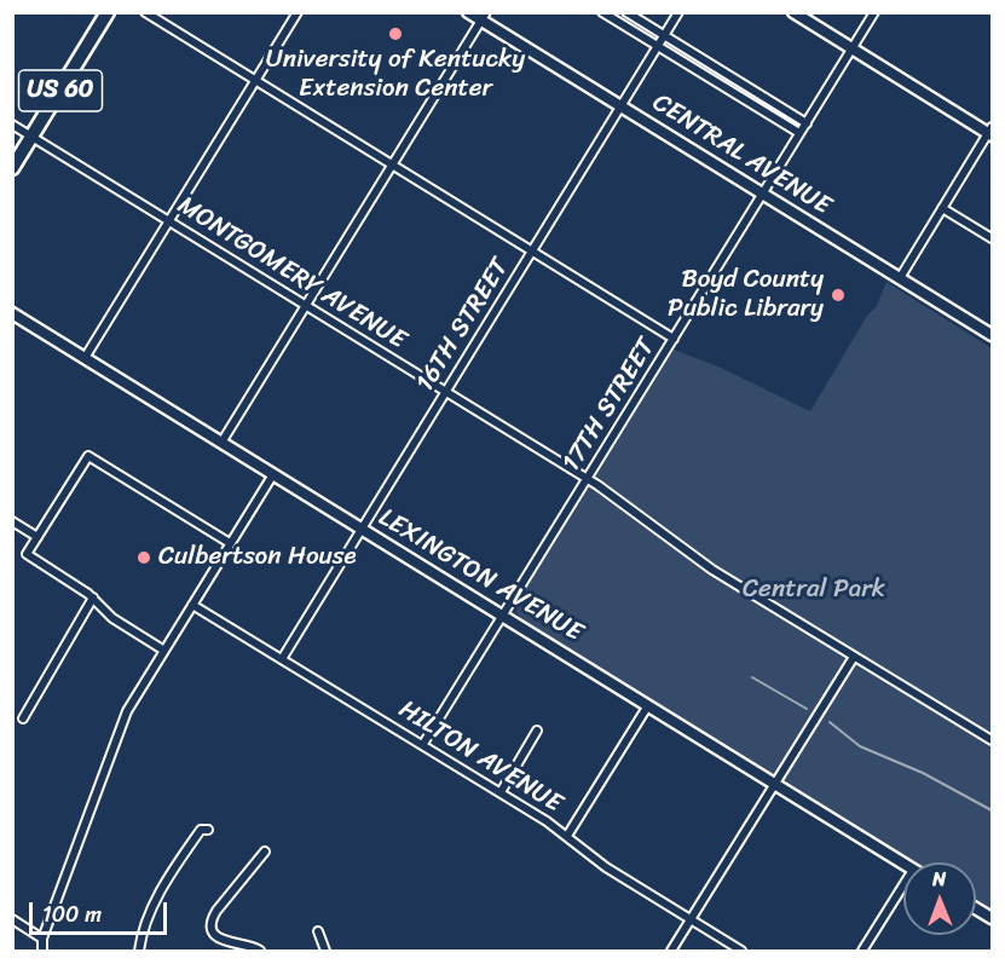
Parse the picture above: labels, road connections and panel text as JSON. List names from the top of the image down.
{
  "streets": {
    "main road": ["US 60"],
    "street": [
      "CENTRAL AVENUE",
      "MONTGOMERY AVENUE",
      "16TH STREET",
      "17TH STREET",
      "LEXINGTON AVENUE",
      "HILTON AVENUE"
    ]
  },
  "crossings": [
    ["US 60", "MONTGOMERY AVENUE"],
    ["CENTRAL AVENUE", "16TH STREET"],
    ["CENTRAL AVENUE", "17TH STREET"],
    ["MONTGOMERY AVENUE", "16TH STREET"],
    ["MONTGOMERY AVENUE", "17TH STREET"],
    ["16TH STREET", "LEXINGTON AVENUE"],
    ["16TH STREET", "HILTON AVENUE"],
    ["17TH STREET", "LEXINGTON AVENUE"],
    ["17TH STREET", "HILTON AVENUE"]
  ],
  "parks": ["Central Park"],
  "places": ["University of Kentucky Extension Center", "Boyd County Public Library", "Culbertson House"],
  "scale_bar": "100 m",
  "north": "top"
}
